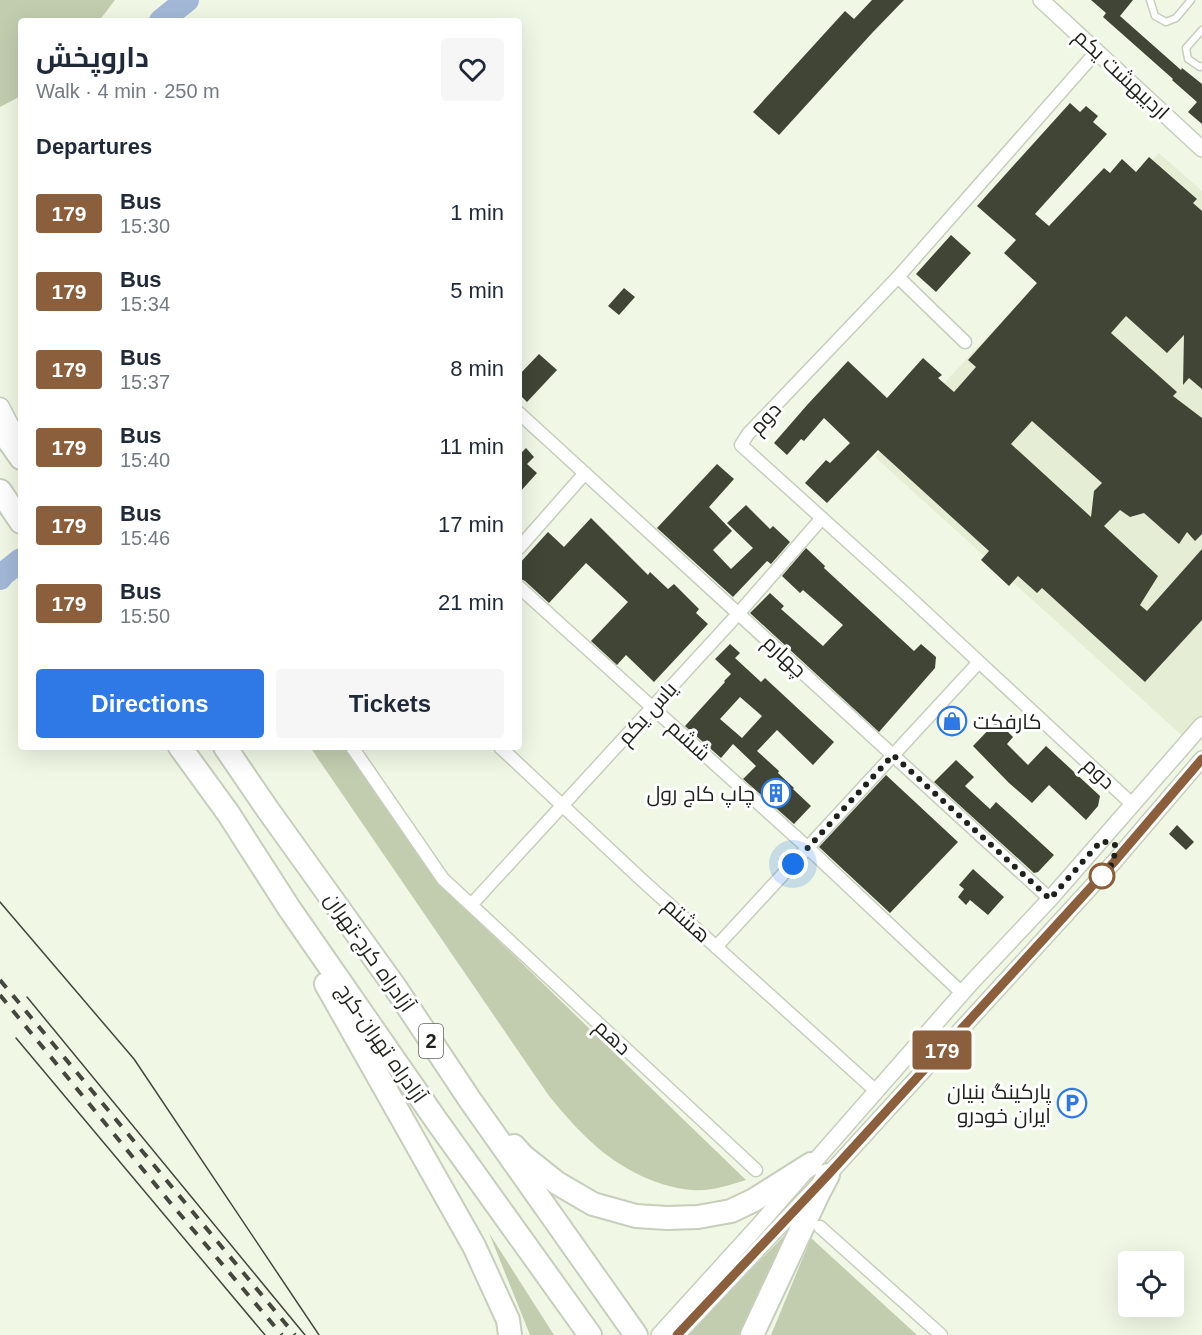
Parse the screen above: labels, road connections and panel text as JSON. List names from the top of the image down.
{
  "streets": {
    "highway": ["آزادراه کرج-تهران", "2", "آزادراه تهران-کرج"],
    "street": [
      "اردیبهشت یکم",
      "دوم",
      "چهارم",
      "یاس یکم",
      "ششم",
      "هشتم",
      "دهم"
    ]
  },
  "crossings": [
    ["اردیبهشت یکم", "دوم"],
    ["دوم", "یاس یکم"],
    ["چهارم", "یاس یکم"],
    ["یاس یکم", "ششم"],
    ["یاس یکم", "هشتم"],
    ["یاس یکم", "دهم"]
  ],
  "places": {
    "shop": ["کارفکت"],
    "building": ["چاپ کاج رول"],
    "parking": ["پارکینگ بنیان ایران خودرو"]
  },
  "lines": ["bus line 179"],
  "page": {
    "on_map": "179",
    "heading": [
      ["داروپخش", "Walk · 4 min · 250 m"],
      "Departures"
    ],
    "list": [
      {
        "mark": "179",
        "name": "Bus",
        "note": "15:30",
        "value": "1 min"
      },
      {
        "mark": "179",
        "name": "Bus",
        "note": "15:34",
        "value": "5 min"
      },
      {
        "mark": "179",
        "name": "Bus",
        "note": "15:37",
        "value": "8 min"
      },
      {
        "mark": "179",
        "name": "Bus",
        "note": "15:40",
        "value": "11 min"
      },
      {
        "mark": "179",
        "name": "Bus",
        "note": "15:46",
        "value": "17 min"
      },
      {
        "mark": "179",
        "name": "Bus",
        "note": "15:50",
        "value": "21 min"
      }
    ],
    "buttons": ["Directions", "Tickets"]
  }
}
